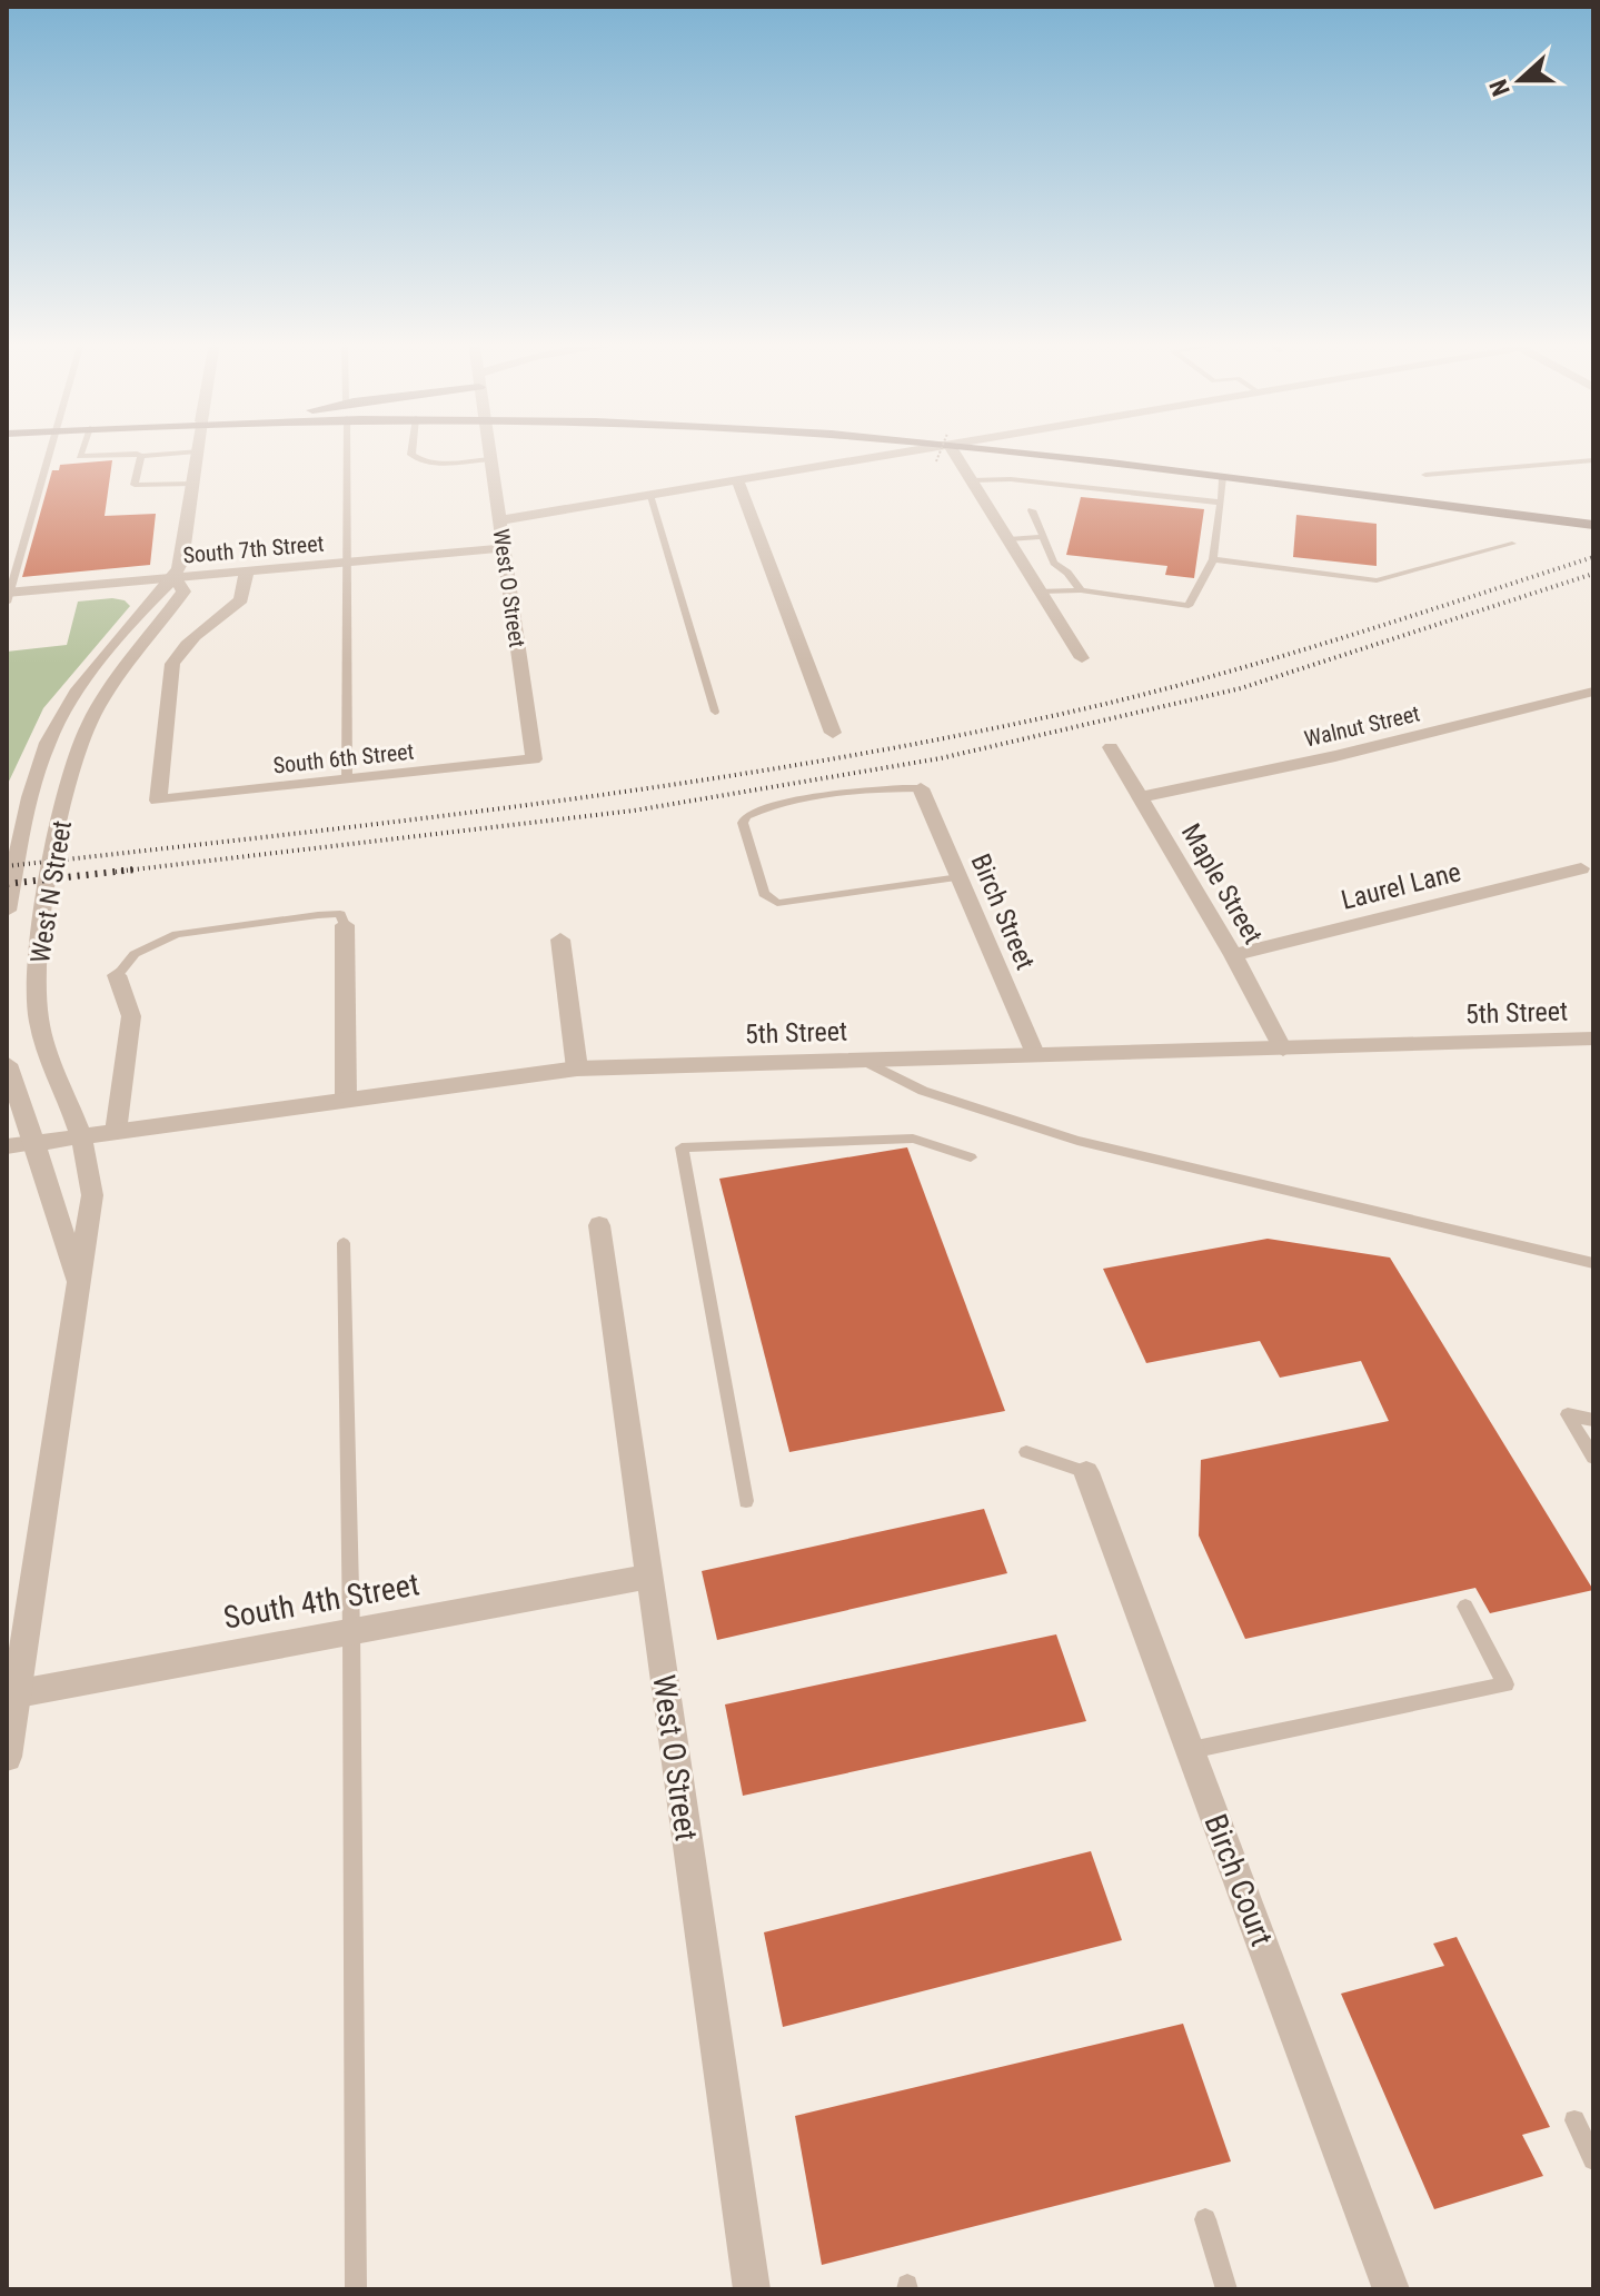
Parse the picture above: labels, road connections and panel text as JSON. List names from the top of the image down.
{
  "streets": {
    "street": [
      "South 7th Street",
      "West O Street",
      "Walnut Street",
      "South 6th Street",
      "Maple Street",
      "Laurel Lane",
      "West N Street",
      "Birch Street",
      "5th Street",
      "South 4th Street",
      "Birch Court"
    ]
  },
  "crossings": [
    ["South 7th Street", "West O Street"],
    ["South 7th Street", "South 6th Street"],
    ["South 7th Street", "West N Street"],
    ["West O Street", "South 6th Street"],
    ["West O Street", "South 4th Street"],
    ["Walnut Street", "Maple Street"],
    ["Maple Street", "Laurel Lane"],
    ["Maple Street", "5th Street"],
    ["West N Street", "5th Street"],
    ["West N Street", "South 4th Street"],
    ["Birch Street", "5th Street"]
  ],
  "north": "left"
}
